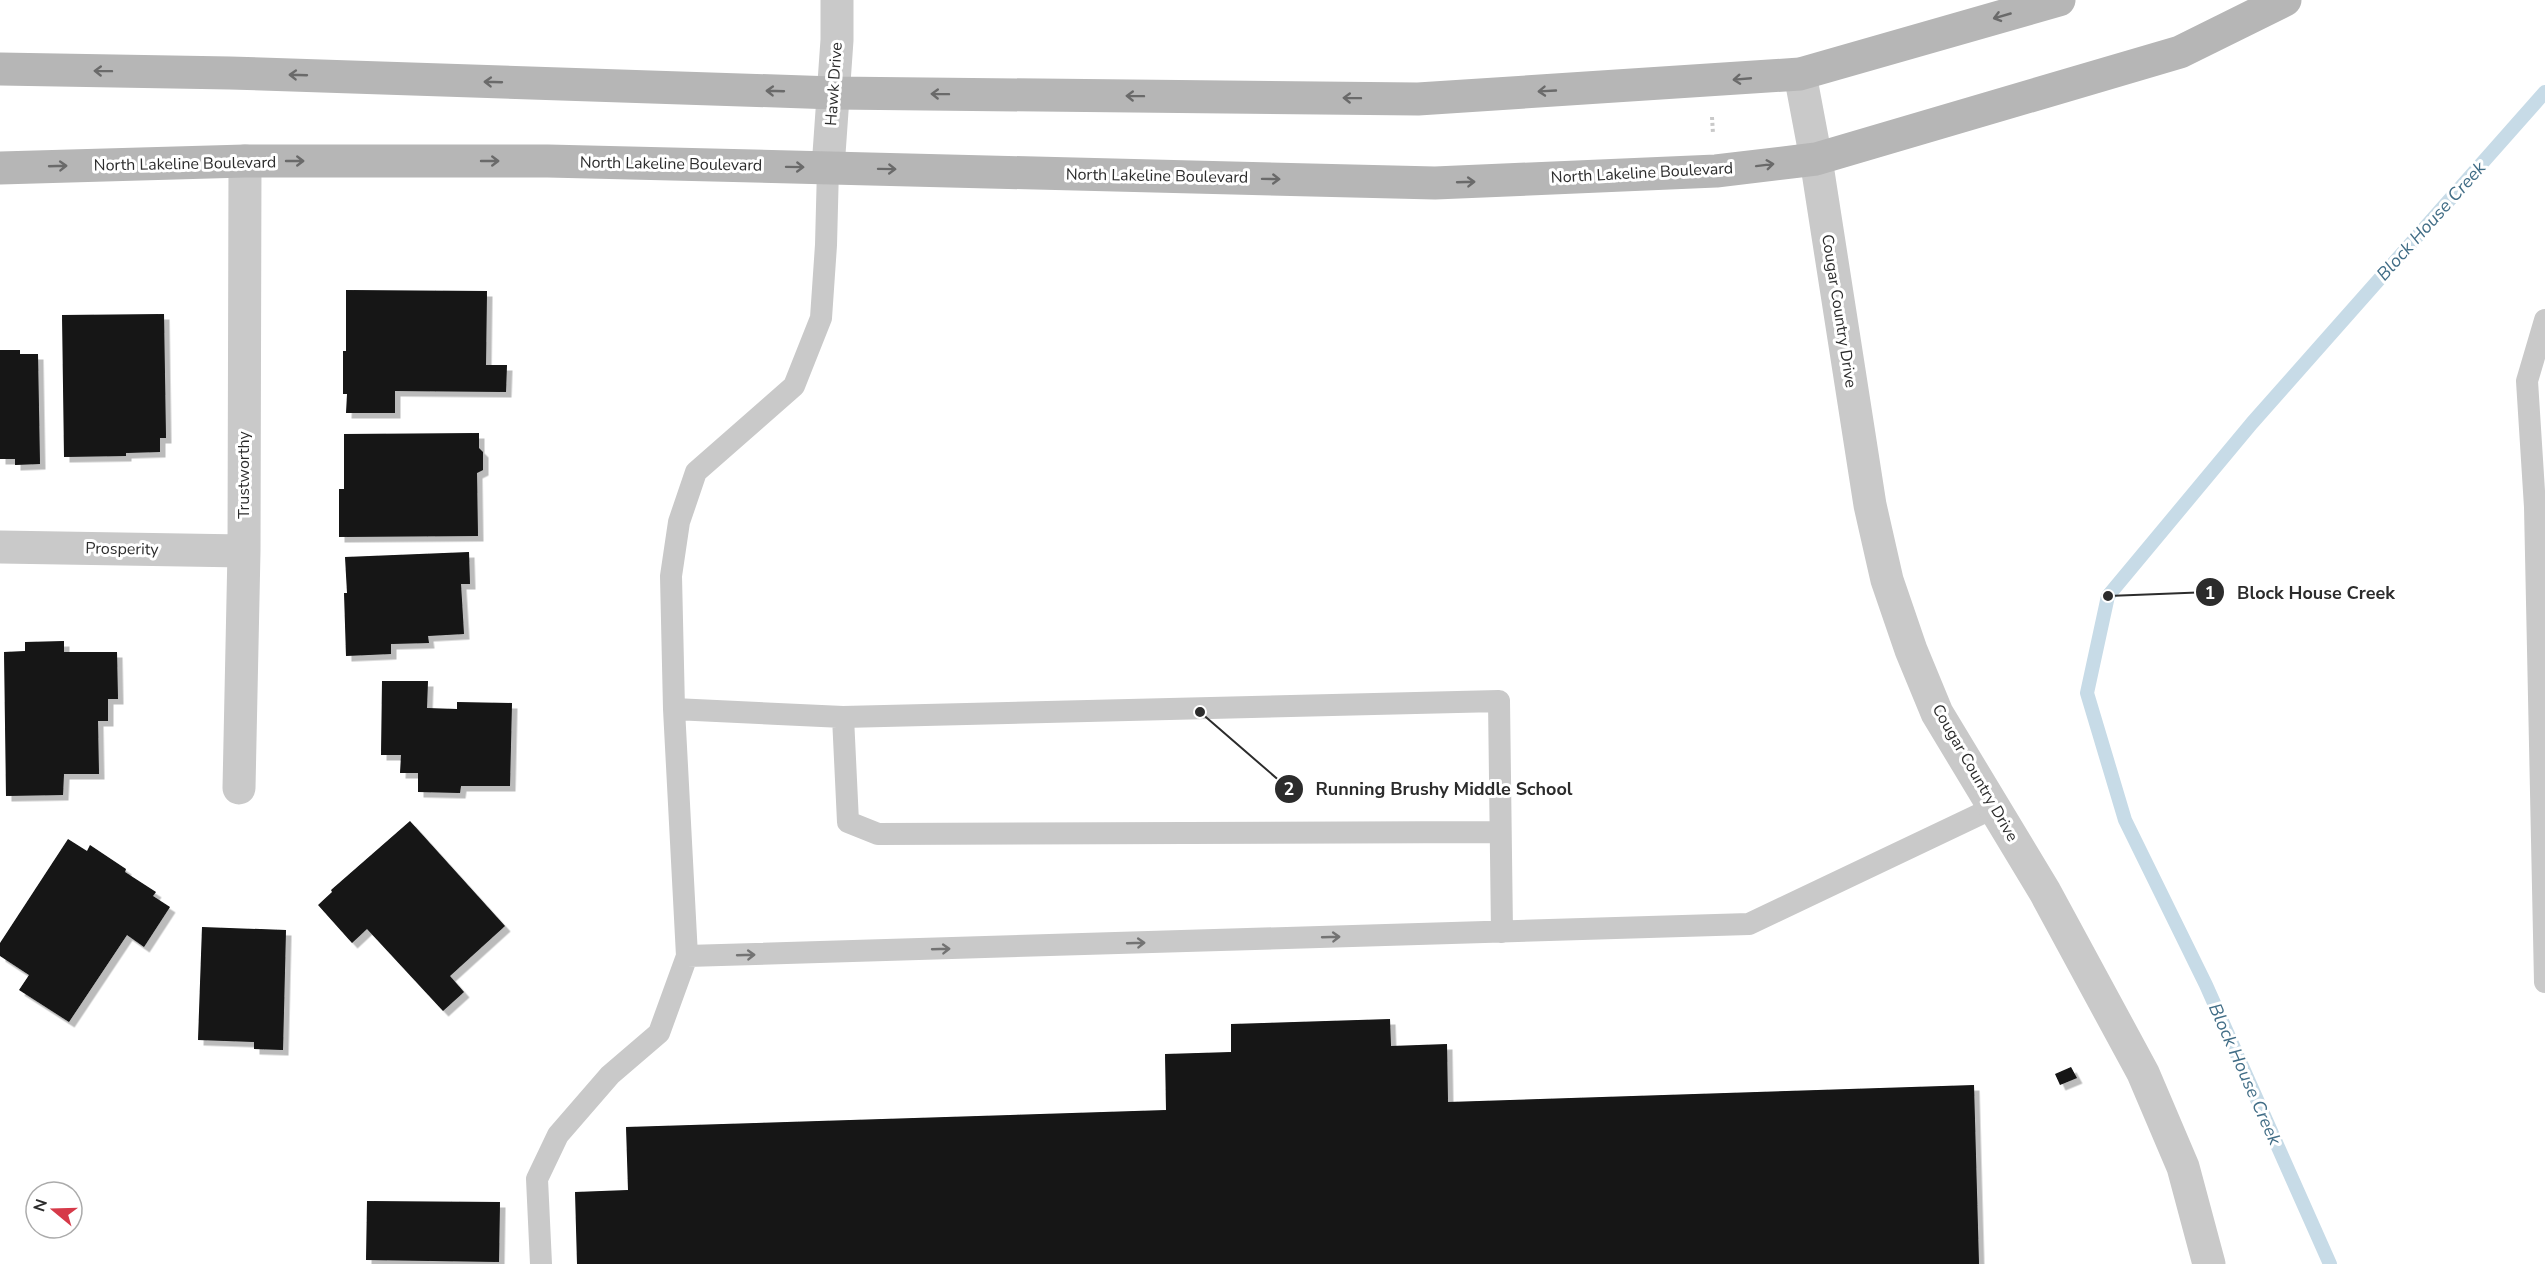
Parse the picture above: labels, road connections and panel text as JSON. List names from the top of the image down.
{
  "streets": {
    "main road": ["North Lakeline Boulevard"],
    "street": [
      "Hawk Drive",
      "Cougar Country Drive",
      "Trustworthy",
      "Prosperity"
    ]
  },
  "crossings": [
    ["Hawk Drive", "North Lakeline Boulevard"],
    ["North Lakeline Boulevard", "Cougar Country Drive"],
    ["North Lakeline Boulevard", "Trustworthy"],
    ["Trustworthy", "Prosperity"]
  ],
  "water": ["Block House Creek"],
  "places": ["Block House Creek", "Running Brushy Middle School"],
  "north": "left"
}
